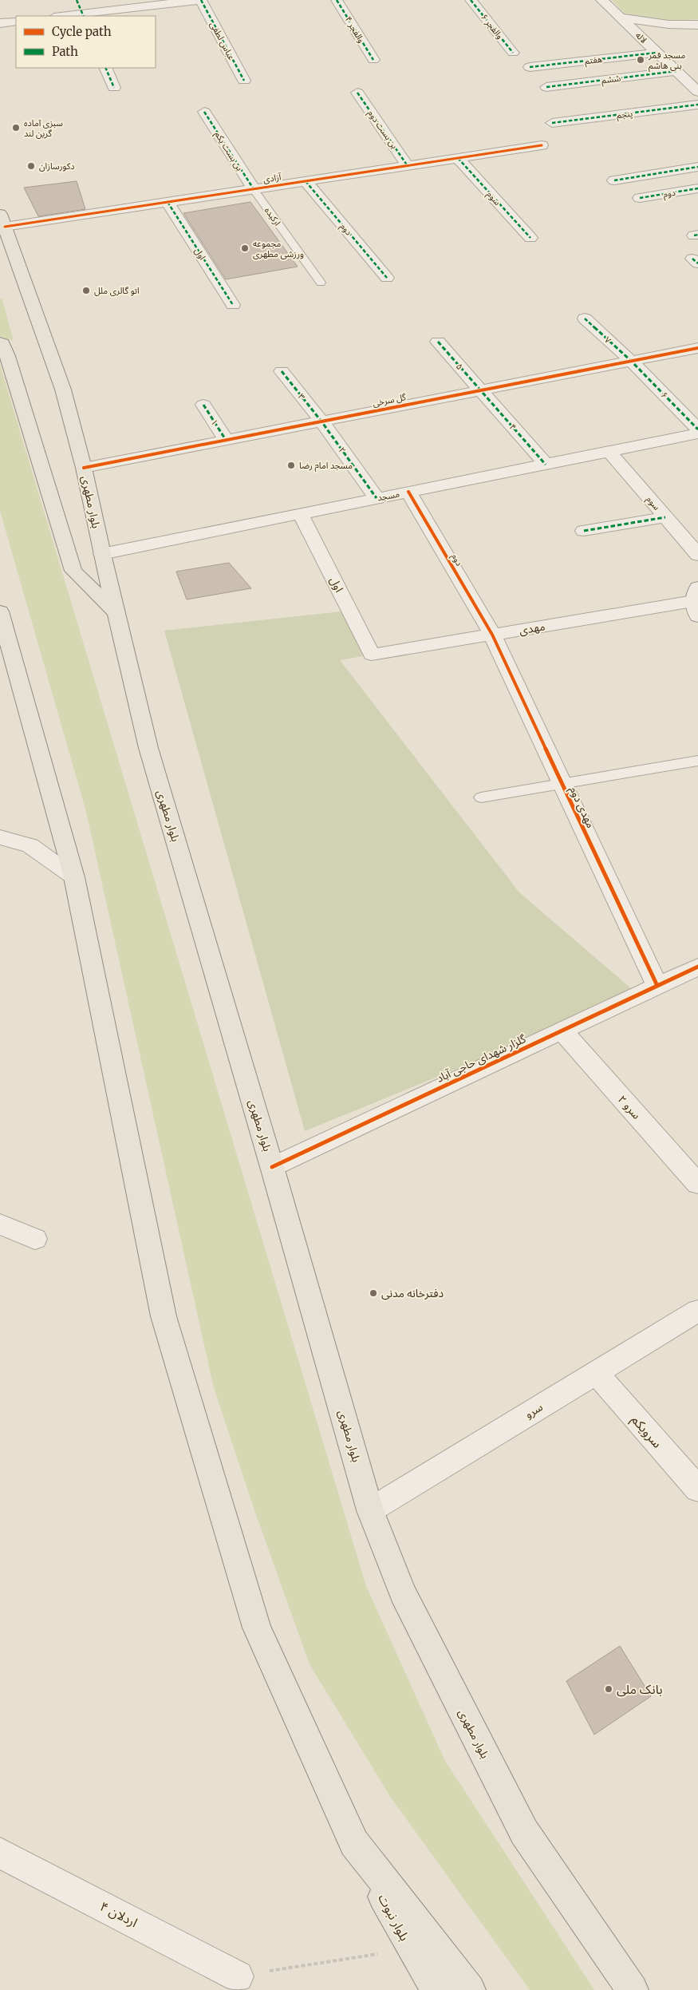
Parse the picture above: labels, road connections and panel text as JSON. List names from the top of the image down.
{
  "streets": {
    "main road": ["بلوار مطهری", "بلوار نبوت"],
    "street": [
      "والفجر ۶",
      "والفجر ۴",
      "لاله",
      "عباس لطفی",
      "هفتم",
      "ششم",
      "پنجم",
      "بن بست دوم",
      "بن بست یکم",
      "آزادی",
      "دوم",
      "سوم",
      "اول",
      "۷",
      "۵",
      "۶",
      "۳",
      "گل سرخی",
      "۱",
      "۴",
      "۲",
      "مسجد",
      "مهدی",
      "مهدی دوم",
      "گلزار شهدای حاجی آباد",
      "سرو ۲",
      "سرو",
      "سرویکم",
      "اردلان ۴"
    ],
    "lane": ["ارکیده"]
  },
  "crossings": [
    ["لاله", "هفتم"],
    ["لاله", "ششم"],
    ["بن بست دوم", "آزادی"],
    ["بن بست یکم", "آزادی"],
    ["بن بست یکم", "ارکیده"],
    ["آزادی", "دوم"],
    ["آزادی", "سوم"],
    ["آزادی", "ارکیده"],
    ["آزادی", "اول"],
    ["آزادی", "بلوار مطهری"],
    ["دوم", "مسجد"],
    ["دوم", "مهدی"],
    ["دوم", "مهدی دوم"],
    ["سوم", "مسجد"],
    ["اول", "مسجد"],
    ["اول", "مهدی"],
    ["۷", "۶"],
    ["۷", "گل سرخی"],
    ["۵", "گل سرخی"],
    ["۵", "۴"],
    ["۶", "گل سرخی"],
    ["۳", "گل سرخی"],
    ["۳", "۲"],
    ["گل سرخی", "۱"],
    ["گل سرخی", "۴"],
    ["گل سرخی", "۲"],
    ["گل سرخی", "بلوار مطهری"],
    ["۴", "مسجد"],
    ["۲", "مسجد"],
    ["مسجد", "بلوار مطهری"],
    ["بلوار مطهری", "گلزار شهدای حاجی آباد"],
    ["بلوار مطهری", "سرو"],
    ["مهدی", "مهدی دوم"],
    ["مهدی دوم", "گلزار شهدای حاجی آباد"],
    ["گلزار شهدای حاجی آباد", "سرو ۲"],
    ["سرو", "سرویکم"]
  ],
  "places": [
    "مسجد قمر بنی هاشم",
    "سبزی آماده گرین لند",
    "دکورسازان",
    "مجموعه ورزشی مطهری",
    "اتو گالری ملل",
    "مسجد امام رضا",
    "دفترخانه مدنی",
    "بانک ملی"
  ],
  "legend": ["Cycle path", "Path"]
}
